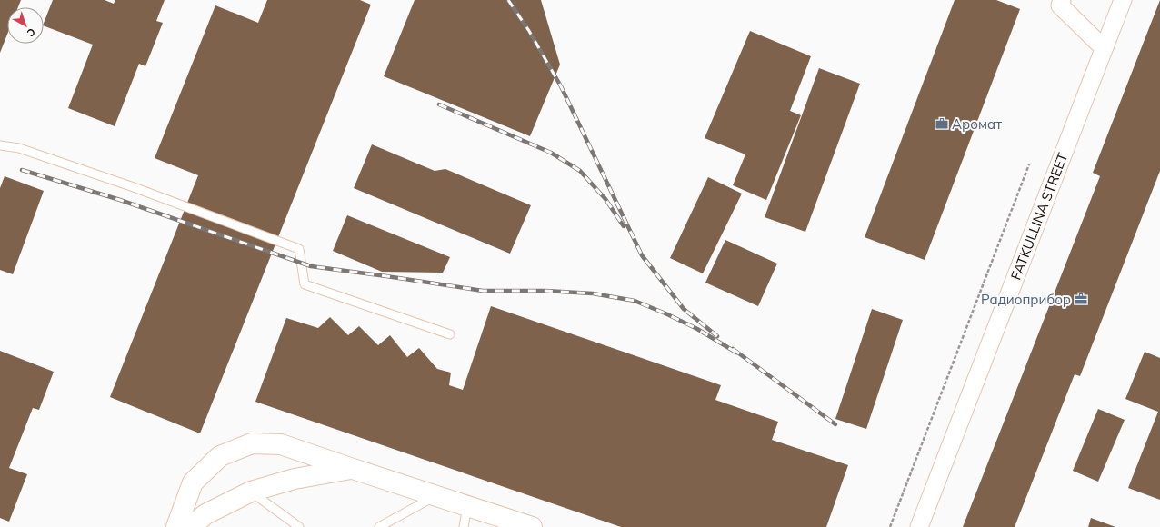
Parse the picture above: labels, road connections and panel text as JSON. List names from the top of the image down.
{
  "streets": {
    "street": ["FATKULLINA STREET"]
  },
  "places": {
    "office": ["Аромат", "Радиоприбор"]
  },
  "north": "bottom right"
}
